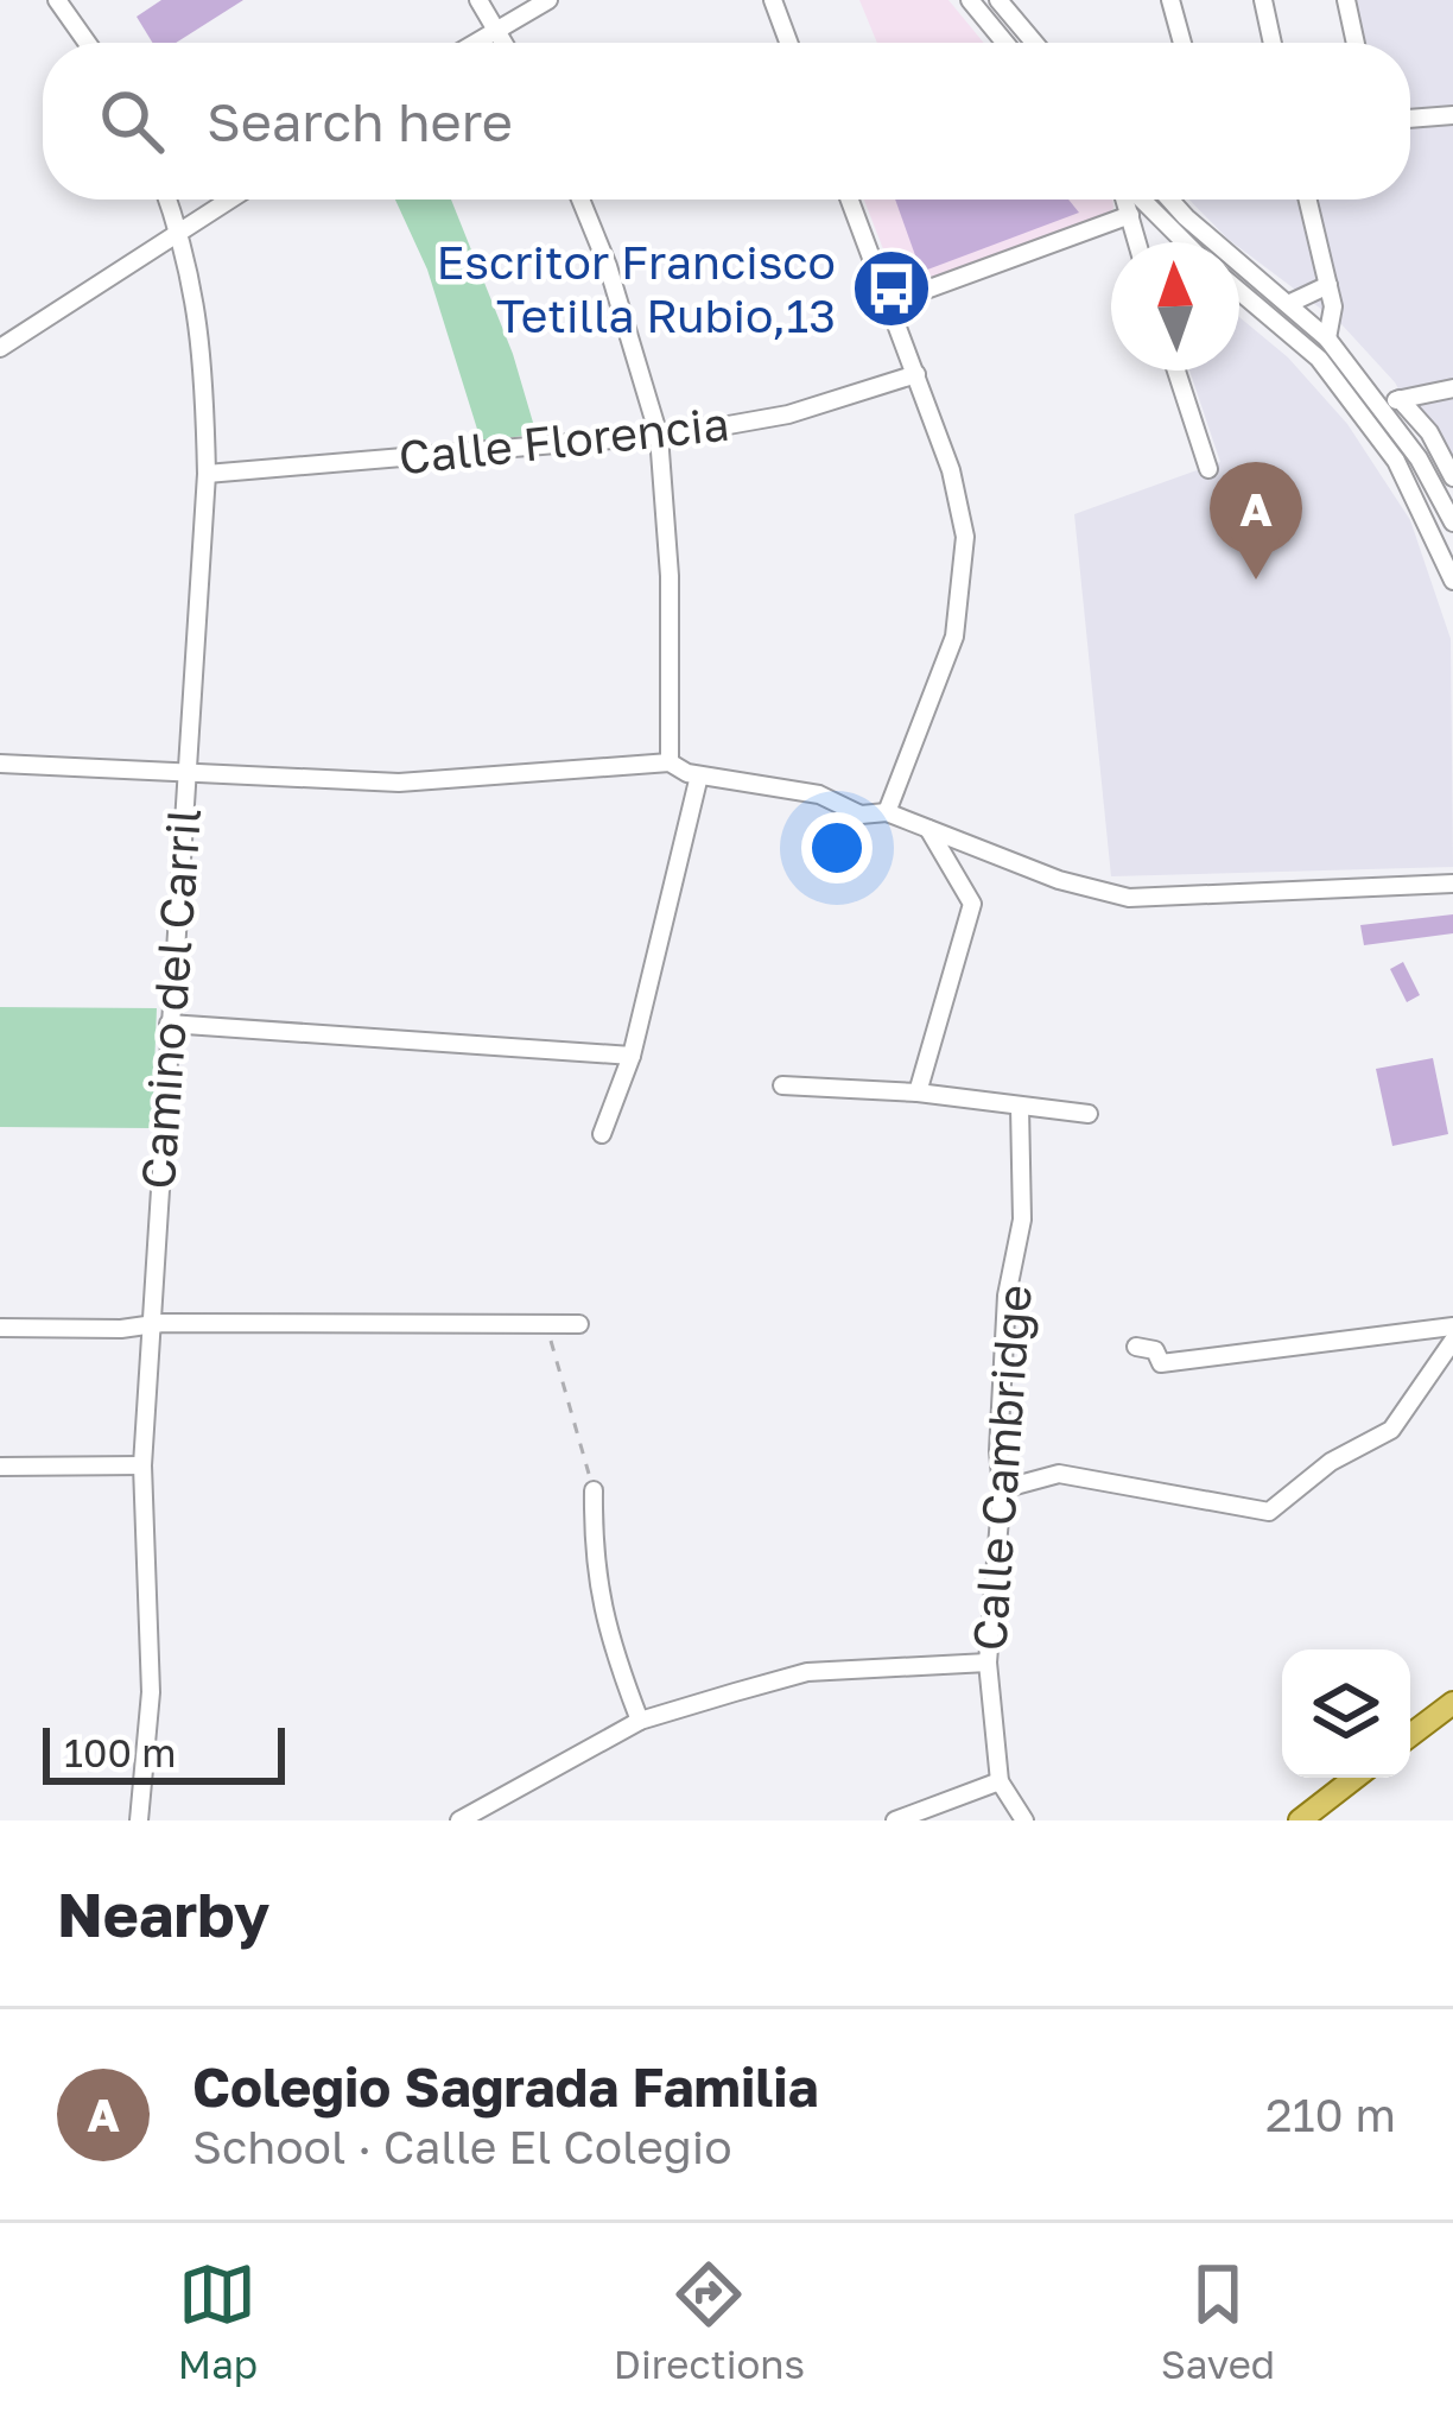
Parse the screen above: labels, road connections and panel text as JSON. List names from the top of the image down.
{
  "streets": {
    "street": ["Calle Florencia", "Camino del Carril", "Calle Cambridge"]
  },
  "crossings": [
    ["Calle Florencia", "Camino del Carril"]
  ],
  "places": {
    "bus stop": ["Escritor Francisco Tetilla Rubio,13"]
  },
  "scale_bar": "100 m",
  "north": "top",
  "page": {
    "search": "Search here",
    "pins": "A",
    "scale": "100 m",
    "heading": "Nearby",
    "list": [
      {
        "mark": "A",
        "name": "Colegio Sagrada Familia",
        "note": "School · Calle El Colegio",
        "value": "210 m"
      }
    ],
    "nav": ["Map", "Directions", "Saved"]
  }
}
